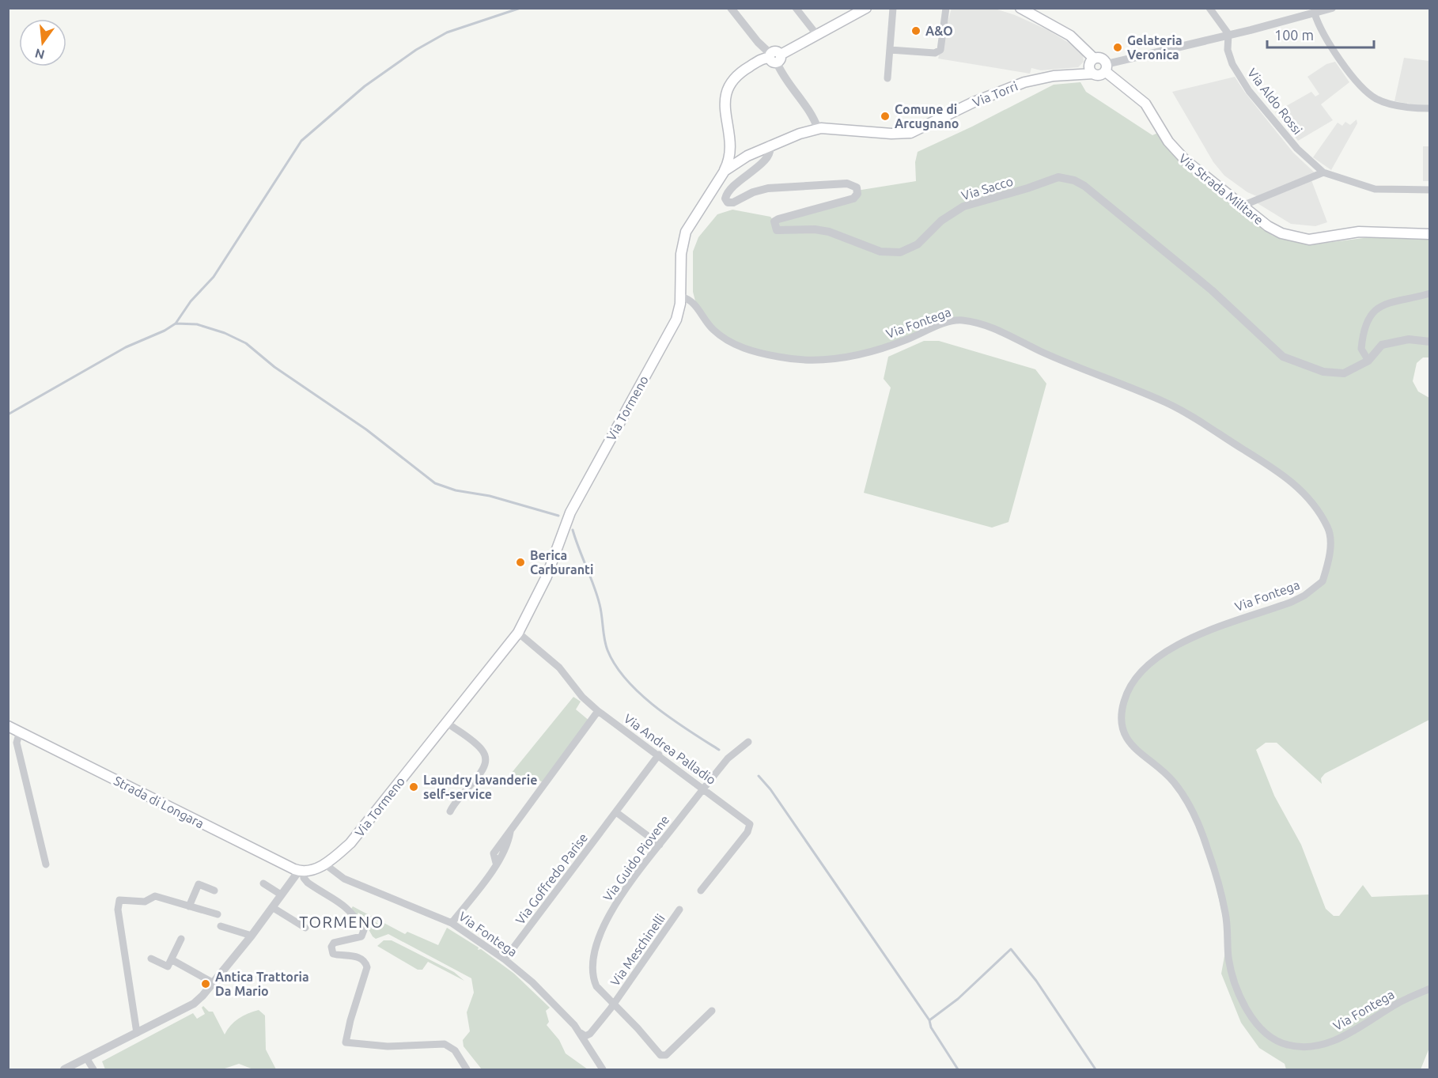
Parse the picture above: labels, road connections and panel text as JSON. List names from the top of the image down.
{
  "streets": {
    "main road": [
      "Via Torri",
      "Via Strada Militare",
      "Via Tormeno",
      "Strada di Longara"
    ],
    "street": [
      "Via Aldo Rossi",
      "Via Sacco",
      "Via Fontega",
      "Via Andrea Palladio",
      "Via Guido Piovene",
      "Via Goffredo Parise",
      "Via Meschinelli"
    ]
  },
  "crossings": [
    ["Via Torri", "Via Strada Militare"],
    ["Via Torri", "Via Tormeno"],
    ["Via Sacco", "Via Tormeno"],
    ["Via Fontega", "Via Tormeno"],
    ["Via Fontega", "Via Goffredo Parise"],
    ["Via Fontega", "Via Meschinelli"],
    ["Via Tormeno", "Via Andrea Palladio"],
    ["Via Tormeno", "Strada di Longara"],
    ["Via Andrea Palladio", "Via Guido Piovene"],
    ["Via Andrea Palladio", "Via Goffredo Parise"],
    ["Via Guido Piovene", "Via Meschinelli"]
  ],
  "districts": ["TORMENO"],
  "places": [
    "A&O",
    "Gelateria Veronica",
    "Comune di Arcugnano",
    "Berica Carburanti",
    "Laundry lavanderie self-service",
    "Antica Trattoria Da Mario"
  ],
  "scale_bar": "100 m",
  "north": "bottom"
}
